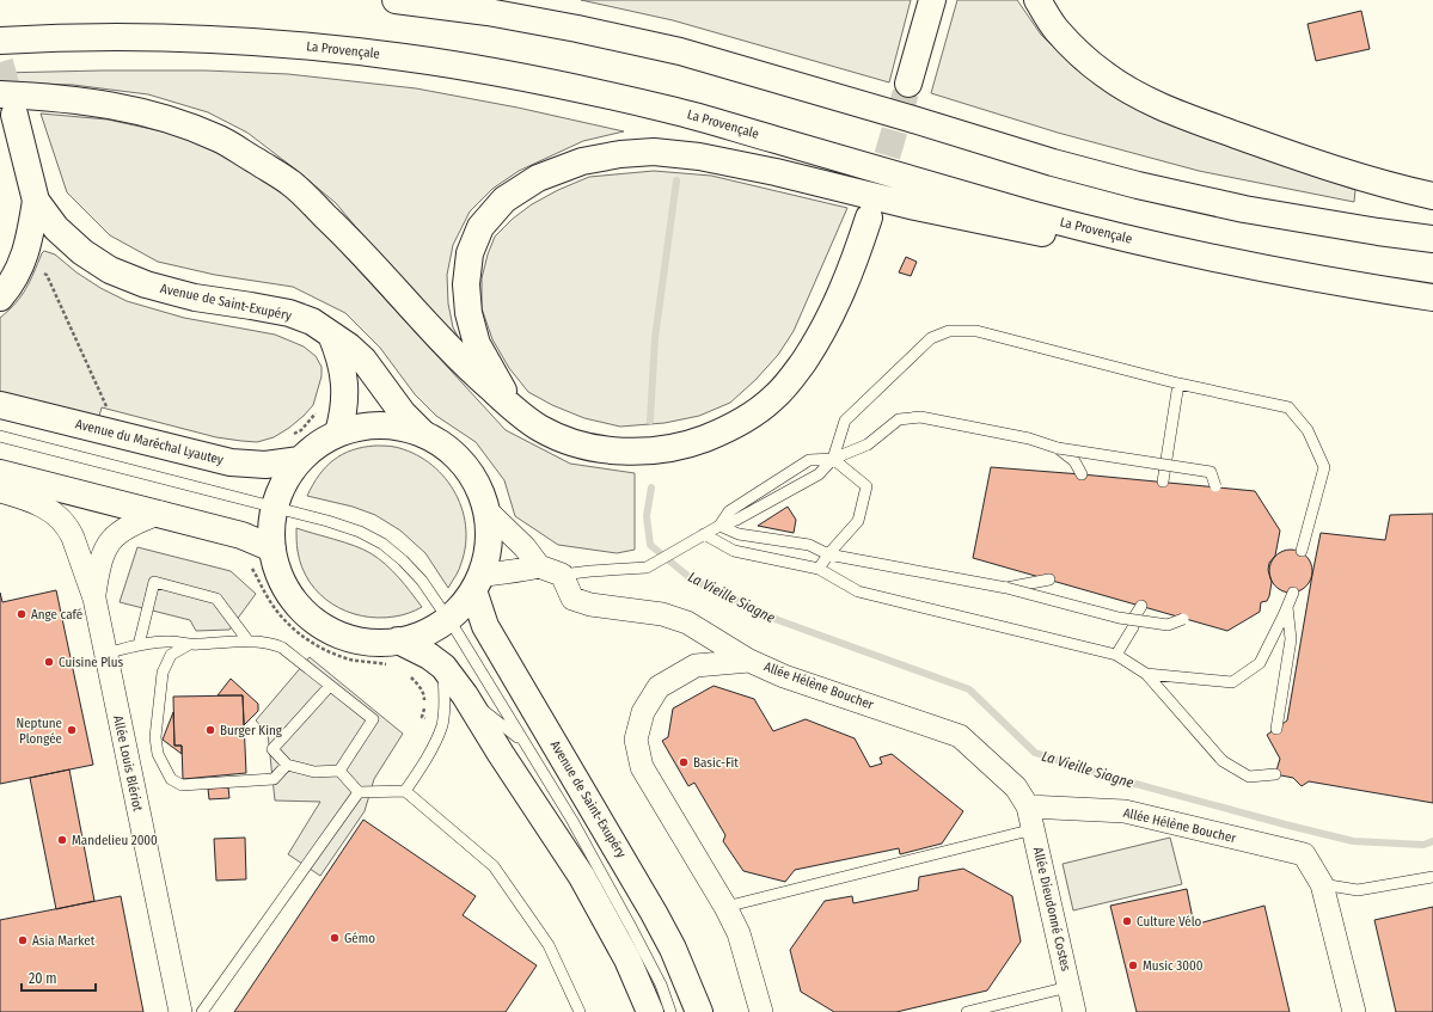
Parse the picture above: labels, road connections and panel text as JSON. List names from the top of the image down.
{
  "streets": {
    "main road": ["La Provençale", "Avenue de Saint-Exupéry", "Avenue du Maréchal Lyautey"],
    "street": ["Allée Hélène Boucher", "Allée Louis Blériot", "Allée Dieudonné Costes"]
  },
  "crossings": [
    ["Allée Hélène Boucher", "Allée Dieudonné Costes"]
  ],
  "water": ["La Vieille Siagne"],
  "places": [
    "Ange café",
    "Cuisine Plus",
    "Neptune Plongée",
    "Burger King",
    "Basic-Fit",
    "Mandelieu 2000",
    "Culture Vélo",
    "Gémo",
    "Asia Market",
    "Music 3000"
  ],
  "scale_bar": "20 m"
}
